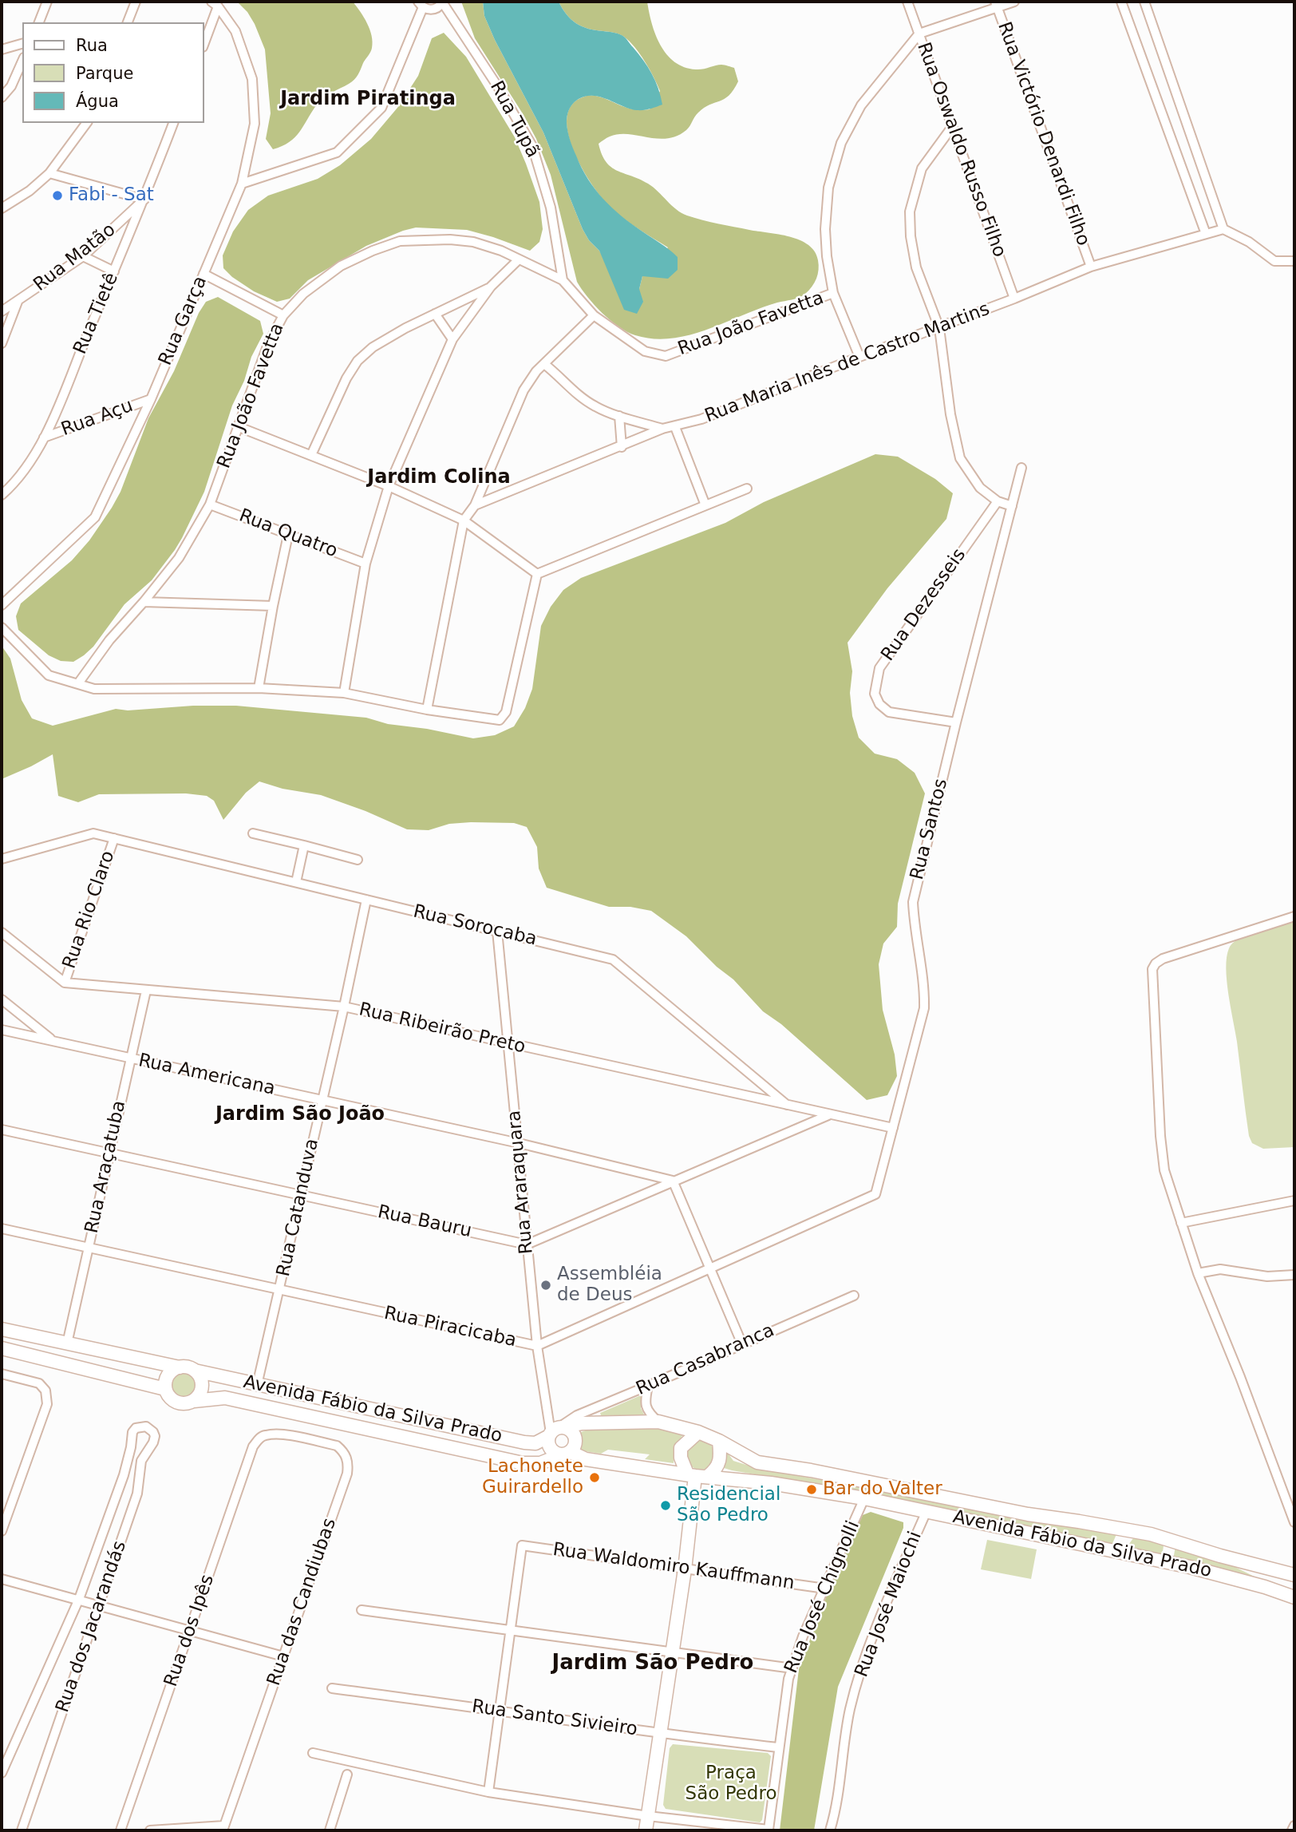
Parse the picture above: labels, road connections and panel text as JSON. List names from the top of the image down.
{
  "streets": {
    "main road": ["Avenida Fábio da Silva Prado"],
    "street": [
      "Rua Tupã",
      "Rua Victório Denardi Filho",
      "Rua Oswaldo Russo Filho",
      "Rua Matão",
      "Rua Tietê",
      "Rua Garça",
      "Rua João Favetta",
      "Rua Maria Inês de Castro Martins",
      "Rua Açu",
      "Rua Quatro",
      "Rua Dezesseis",
      "Rua Santos",
      "Rua Rio Claro",
      "Rua Sorocaba",
      "Rua Ribeirão Preto",
      "Rua Americana",
      "Rua Araçatuba",
      "Rua Araraquara",
      "Rua Catanduva",
      "Rua Bauru",
      "Rua Piracicaba",
      "Rua Casabranca",
      "Rua Waldomiro Kauffmann",
      "Rua José Chignolli",
      "Rua das Candiubas",
      "Rua José Maiochi",
      "Rua dos Jacarandás",
      "Rua dos Ipês",
      "Rua Santo Sivieiro"
    ]
  },
  "crossings": [
    ["Rua Tupã", "Rua João Favetta"],
    ["Rua Victório Denardi Filho", "Rua Maria Inês de Castro Martins"],
    ["Rua Oswaldo Russo Filho", "Rua Maria Inês de Castro Martins"],
    ["Rua Matão", "Rua Tietê"],
    ["Rua Tietê", "Rua Açu"],
    ["Rua Garça", "Rua Açu"],
    ["Rua João Favetta", "Rua Quatro"],
    ["Rua Dezesseis", "Rua Santos"],
    ["Rua Santos", "Rua Ribeirão Preto"],
    ["Rua Santos", "Rua Piracicaba"],
    ["Rua Rio Claro", "Rua Sorocaba"],
    ["Rua Rio Claro", "Rua Ribeirão Preto"],
    ["Rua Sorocaba", "Rua Ribeirão Preto"],
    ["Rua Sorocaba", "Rua Araraquara"],
    ["Rua Sorocaba", "Rua Catanduva"],
    ["Rua Ribeirão Preto", "Rua Araçatuba"],
    ["Rua Ribeirão Preto", "Rua Araraquara"],
    ["Rua Ribeirão Preto", "Rua Catanduva"],
    ["Rua Americana", "Rua Araçatuba"],
    ["Rua Americana", "Rua Araraquara"],
    ["Rua Americana", "Rua Catanduva"],
    ["Rua Araçatuba", "Rua Bauru"],
    ["Rua Araçatuba", "Rua Piracicaba"],
    ["Rua Araraquara", "Rua Bauru"],
    ["Rua Araraquara", "Rua Piracicaba"],
    ["Rua Araraquara", "Rua Casabranca"],
    ["Rua Araraquara", "Avenida Fábio da Silva Prado"],
    ["Rua Catanduva", "Rua Bauru"],
    ["Rua Catanduva", "Rua Piracicaba"],
    ["Rua Catanduva", "Avenida Fábio da Silva Prado"],
    ["Rua Casabranca", "Avenida Fábio da Silva Prado"],
    ["Avenida Fábio da Silva Prado", "Rua José Chignolli"],
    ["Avenida Fábio da Silva Prado", "Rua José Maiochi"],
    ["Rua Waldomiro Kauffmann", "Rua José Chignolli"],
    ["Rua José Chignolli", "Rua Santo Sivieiro"],
    ["Rua das Candiubas", "Rua dos Ipês"]
  ],
  "districts": [
    "Jardim Piratinga",
    "Jardim Colina",
    "Jardim São João",
    "Jardim São Pedro"
  ],
  "parks": ["Praça São Pedro"],
  "places": [
    "Fabi - Sat",
    "Assembléia de Deus",
    "Lachonete Guirardello",
    "Bar do Valter",
    "Residencial São Pedro"
  ],
  "legend": ["Rua", "Parque", "Água"]
}
